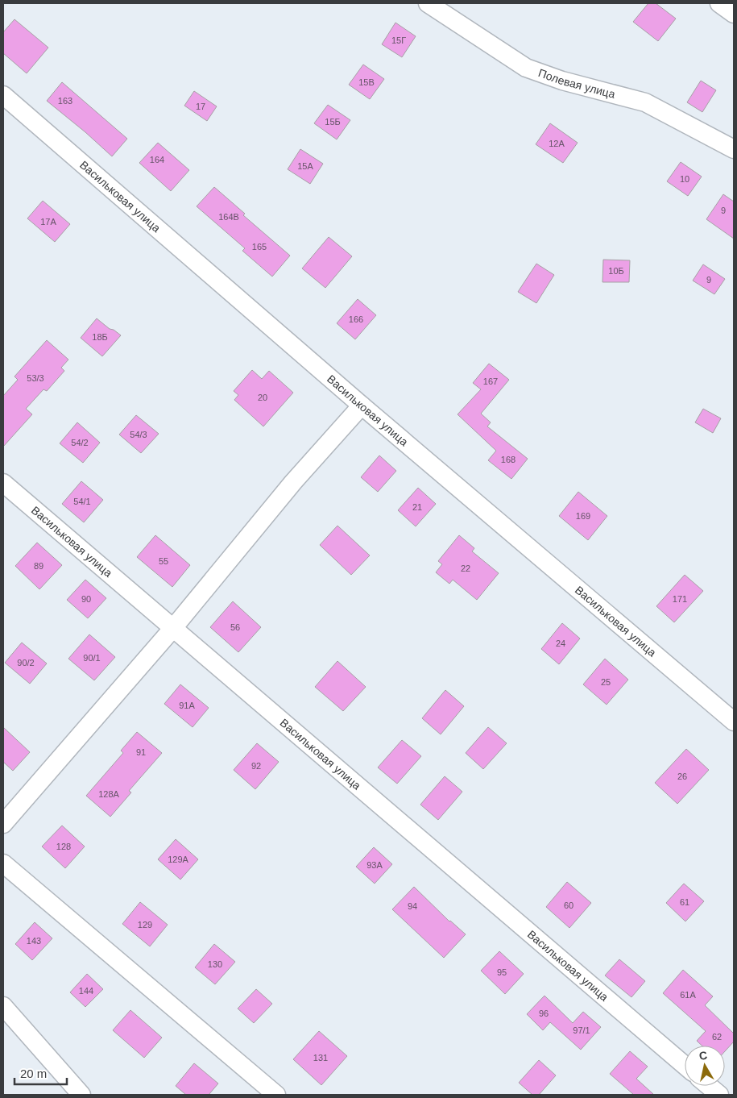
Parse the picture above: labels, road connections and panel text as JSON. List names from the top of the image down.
{
  "streets": {
    "street": ["Полевая улица", "Васильковая улица"]
  },
  "house_numbers": [
    "15Г",
    "15В",
    "163",
    "17",
    "15Б",
    "12А",
    "164",
    "15А",
    "10",
    "9",
    "164В",
    "17А",
    "165",
    "10Б",
    "9",
    "166",
    "18Б",
    "53/3",
    "167",
    "20",
    "54/3",
    "54/2",
    "168",
    "54/1",
    "21",
    "169",
    "55",
    "89",
    "22",
    "90",
    "171",
    "56",
    "24",
    "90/1",
    "90/2",
    "25",
    "91А",
    "91",
    "92",
    "26",
    "128А",
    "128",
    "129А",
    "93А",
    "61",
    "60",
    "94",
    "129",
    "143",
    "130",
    "95",
    "144",
    "61А",
    "96",
    "97/1",
    "62",
    "131"
  ],
  "scale_bar": "20 m",
  "north": "top"
}
